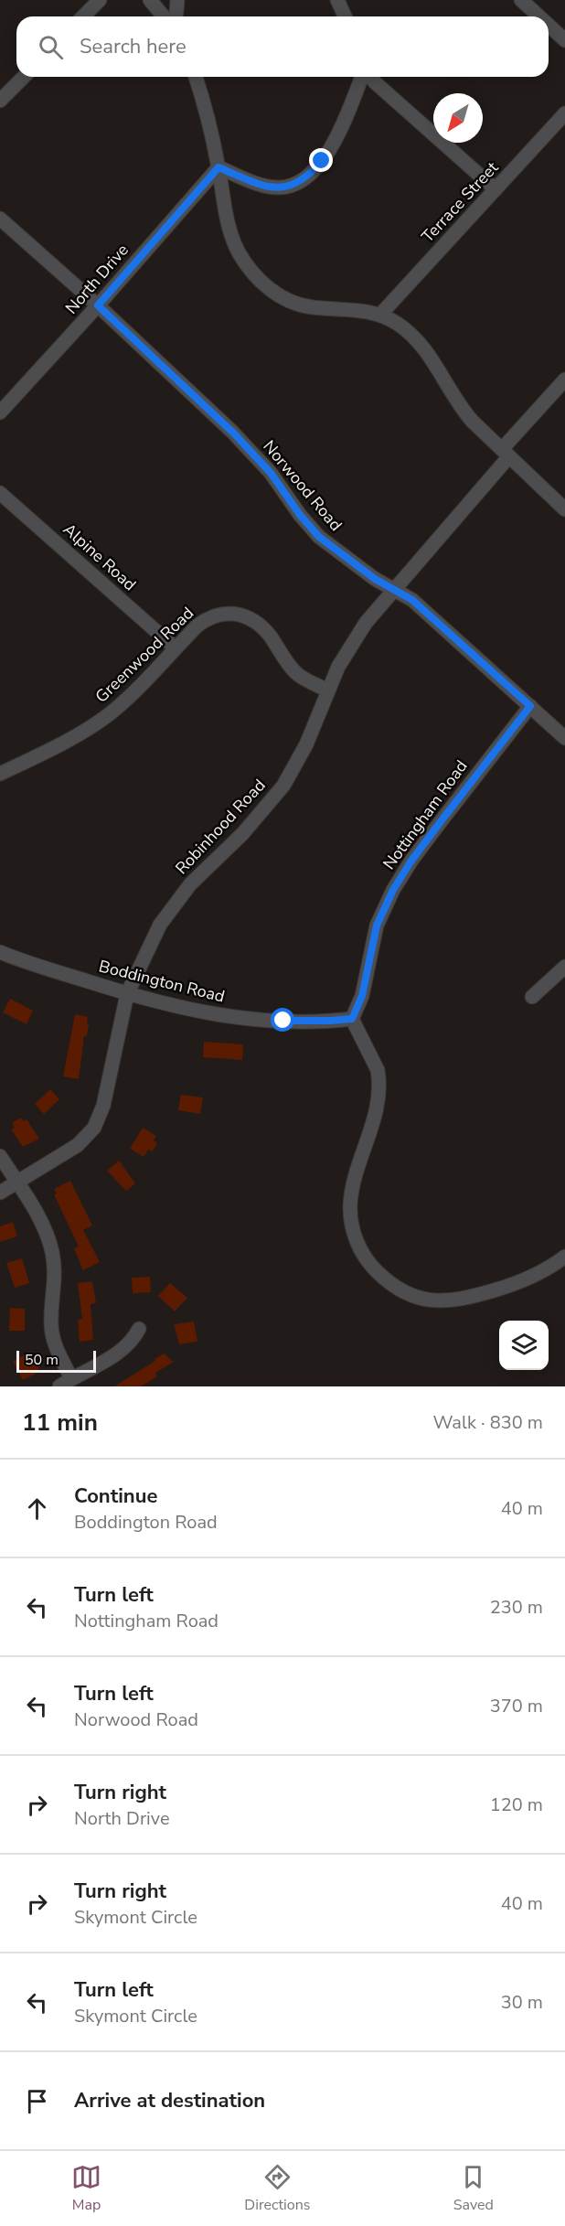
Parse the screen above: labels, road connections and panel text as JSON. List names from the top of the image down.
{
  "streets": {
    "street": [
      "Terrace Street",
      "North Drive",
      "Norwood Road",
      "Alpine Road",
      "Greenwood Road",
      "Nottingham Road",
      "Robinhood Road",
      "Boddington Road"
    ]
  },
  "crossings": [
    ["North Drive", "Norwood Road"],
    ["Norwood Road", "Nottingham Road"],
    ["Norwood Road", "Robinhood Road"],
    ["Alpine Road", "Greenwood Road"],
    ["Greenwood Road", "Robinhood Road"],
    ["Nottingham Road", "Boddington Road"],
    ["Robinhood Road", "Boddington Road"]
  ],
  "scale_bar": "50 m",
  "north": "bottom left",
  "page": {
    "search": "Search here",
    "scale": "50 m",
    "heading": ["11 min", "Walk · 830 m"],
    "list": [
      ["Continue", "Boddington Road", "40 m"],
      ["Turn left", "Nottingham Road", "230 m"],
      ["Turn left", "Norwood Road", "370 m"],
      ["Turn right", "North Drive", "120 m"],
      ["Turn right", "Skymont Circle", "40 m"],
      ["Turn left", "Skymont Circle", "30 m"],
      "Arrive at destination"
    ],
    "nav": ["Map", "Directions", "Saved"]
  }
}
